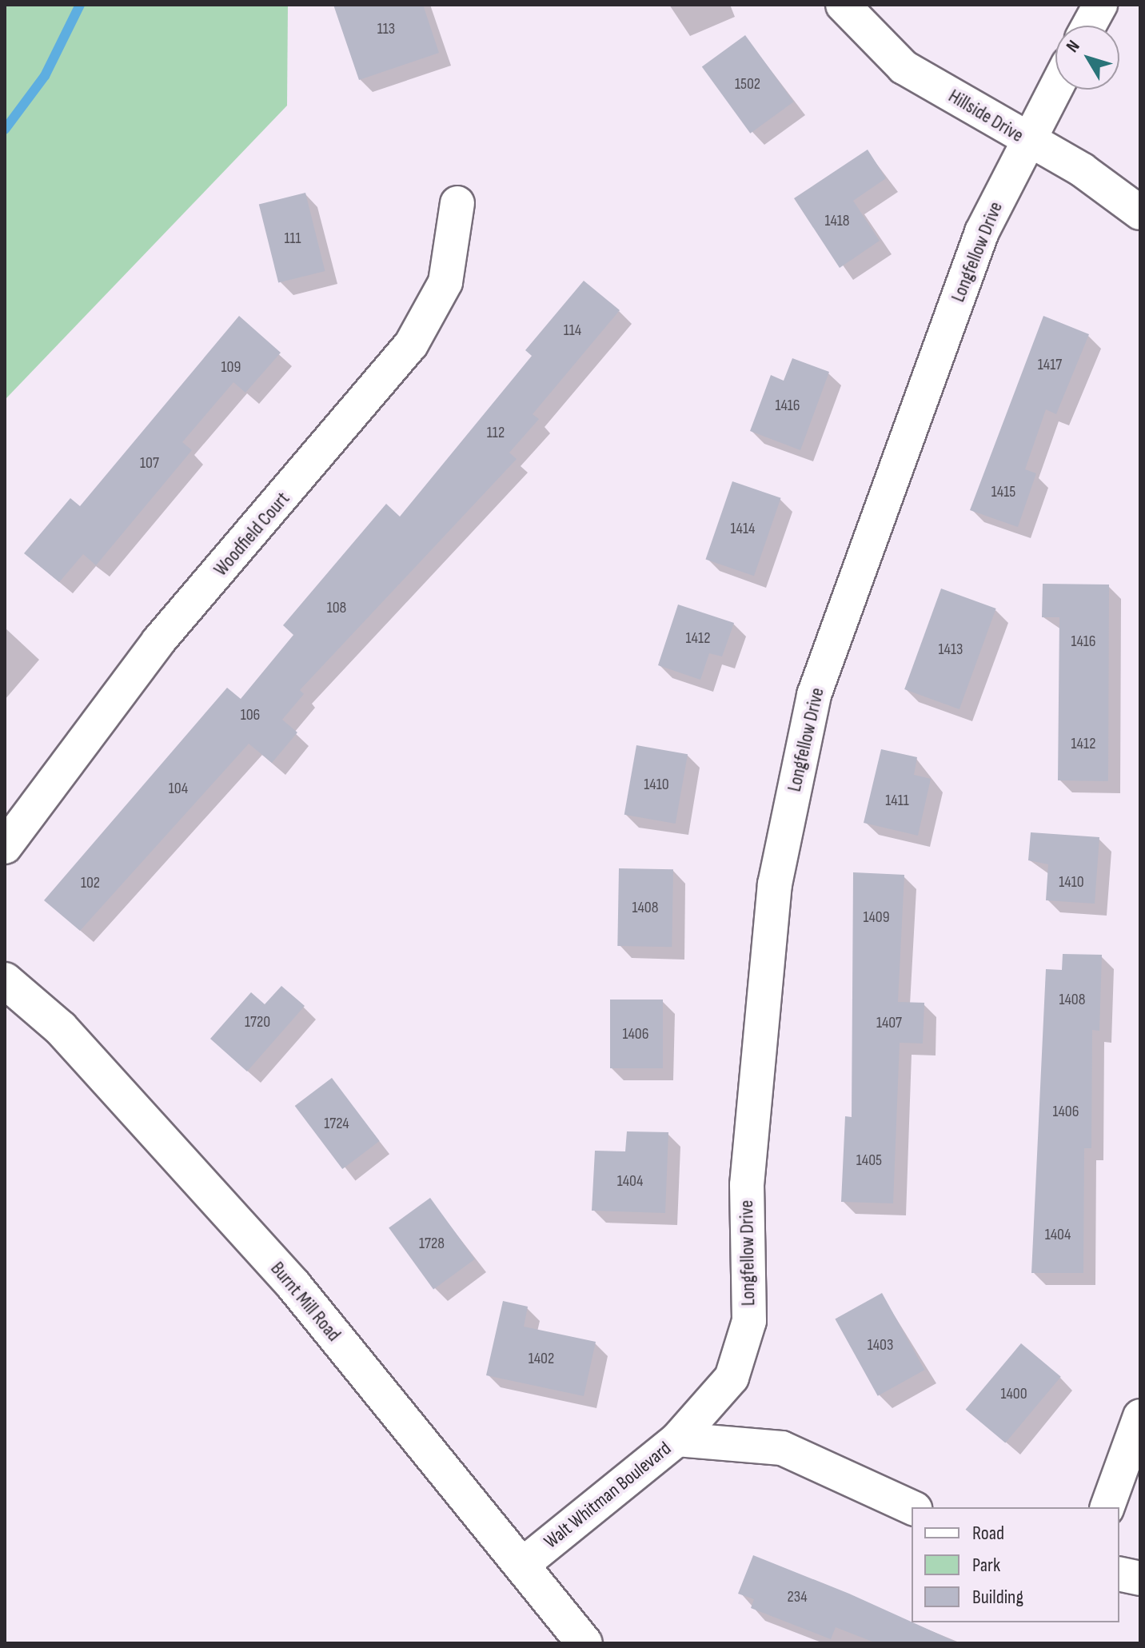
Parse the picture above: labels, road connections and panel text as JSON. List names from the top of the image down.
{
  "streets": {
    "main road": ["Burnt Mill Road"],
    "street": [
      "Hillside Drive",
      "Longfellow Drive",
      "Woodfield Court",
      "Walt Whitman Boulevard"
    ]
  },
  "crossings": [
    ["Hillside Drive", "Longfellow Drive"],
    ["Longfellow Drive", "Walt Whitman Boulevard"],
    ["Burnt Mill Road", "Walt Whitman Boulevard"]
  ],
  "house_numbers": [
    "113",
    "1502",
    "1418",
    "111",
    "114",
    "1417",
    "109",
    "1416",
    "112",
    "107",
    "1415",
    "1414",
    "108",
    "1412",
    "1416",
    "1413",
    "106",
    "1412",
    "1410",
    "104",
    "1411",
    "1410",
    "102",
    "1408",
    "1409",
    "1408",
    "1720",
    "1407",
    "1406",
    "1406",
    "1724",
    "1405",
    "1404",
    "1404",
    "1728",
    "1403",
    "1402",
    "1400",
    "234"
  ],
  "legend": ["Road", "Park", "Building"],
  "north": "top left"
}
